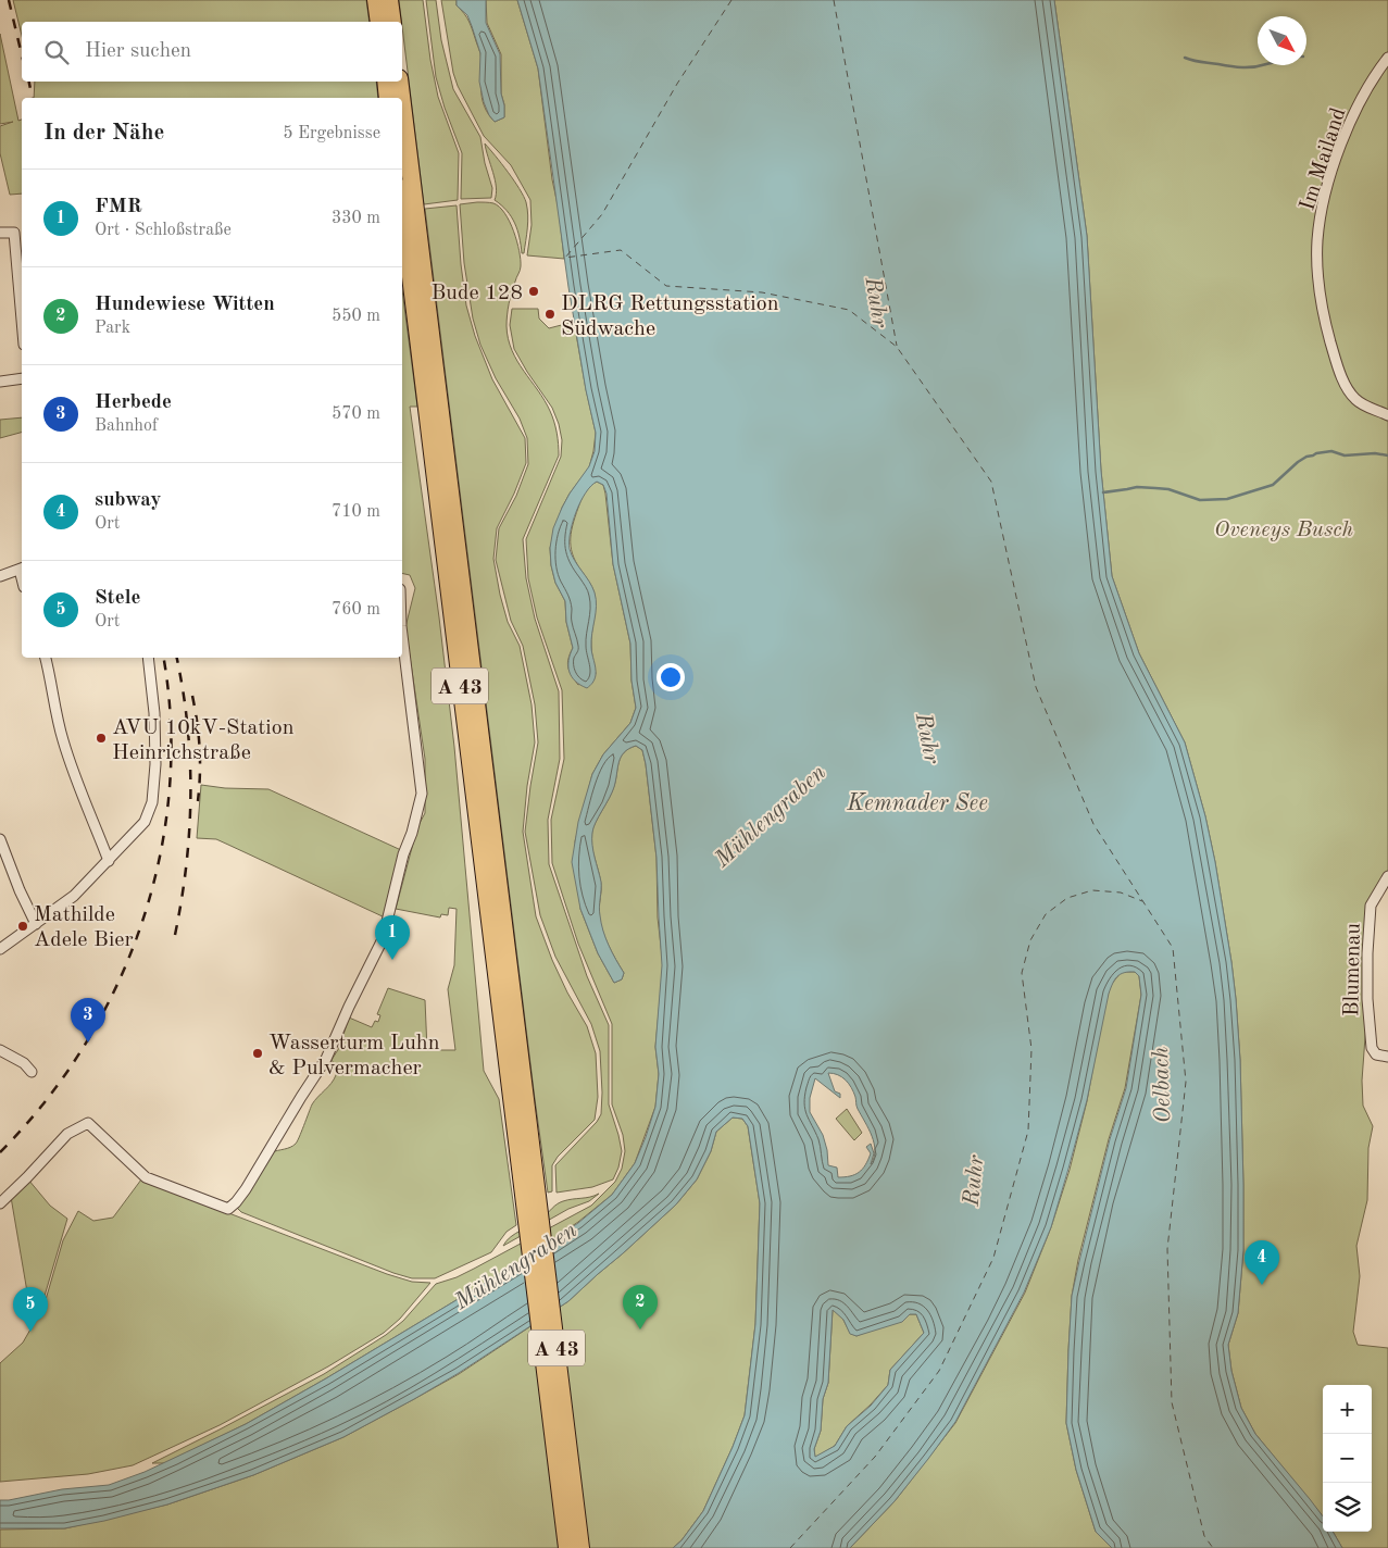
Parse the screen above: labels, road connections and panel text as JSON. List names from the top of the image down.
{
  "streets": {
    "highway": ["A 43"],
    "street": ["Im Mailand", "Blumenau"]
  },
  "water": [
    "Ruhr",
    "Kemnader See",
    "Mühlengraben",
    "Oelbach"
  ],
  "parks": ["Oveneys Busch"],
  "places": [
    "Bude 128",
    "DLRG Rettungsstation Südwache",
    "AVU 10kV-Station Heinrichstraße",
    "Mathilde Adele Bier",
    "Wasserturm Luhn & Pulvermacher"
  ],
  "north": "bottom right",
  "page": {
    "search": "Hier suchen",
    "heading": ["In der Nähe", "5 Ergebnisse"],
    "list": [
      {
        "mark": "1",
        "name": "FMR",
        "note": "Ort · Schloßstraße",
        "value": "330 m"
      },
      {
        "mark": "2",
        "name": "Hundewiese Witten",
        "note": "Park",
        "value": "550 m"
      },
      {
        "mark": "3",
        "name": "Herbede",
        "note": "Bahnhof",
        "value": "570 m"
      },
      {
        "mark": "4",
        "name": "subway",
        "note": "Ort",
        "value": "710 m"
      },
      {
        "mark": "5",
        "name": "Stele",
        "note": "Ort",
        "value": "760 m"
      }
    ],
    "pins": [
      "1",
      "3",
      "4",
      "2",
      "5"
    ],
    "map_buttons": ["+", "−"]
  }
}
